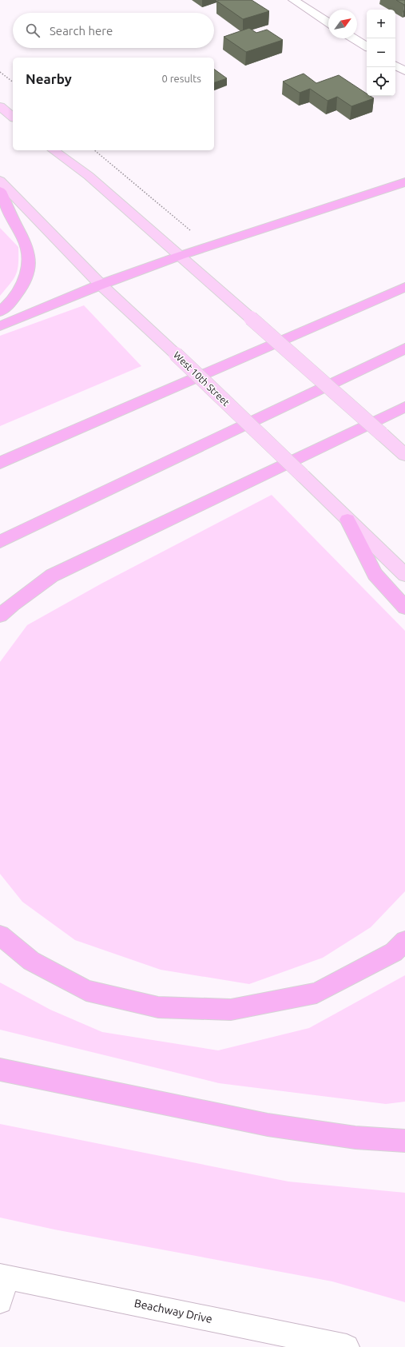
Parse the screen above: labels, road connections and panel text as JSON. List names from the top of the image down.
{
  "streets": {
    "main road": ["West 10th Street"],
    "street": ["Beachway Drive"]
  },
  "north": "top right",
  "page": {
    "map_buttons": ["+", "−"],
    "search": "Search here",
    "heading": ["Nearby", "0 results"]
  }
}
